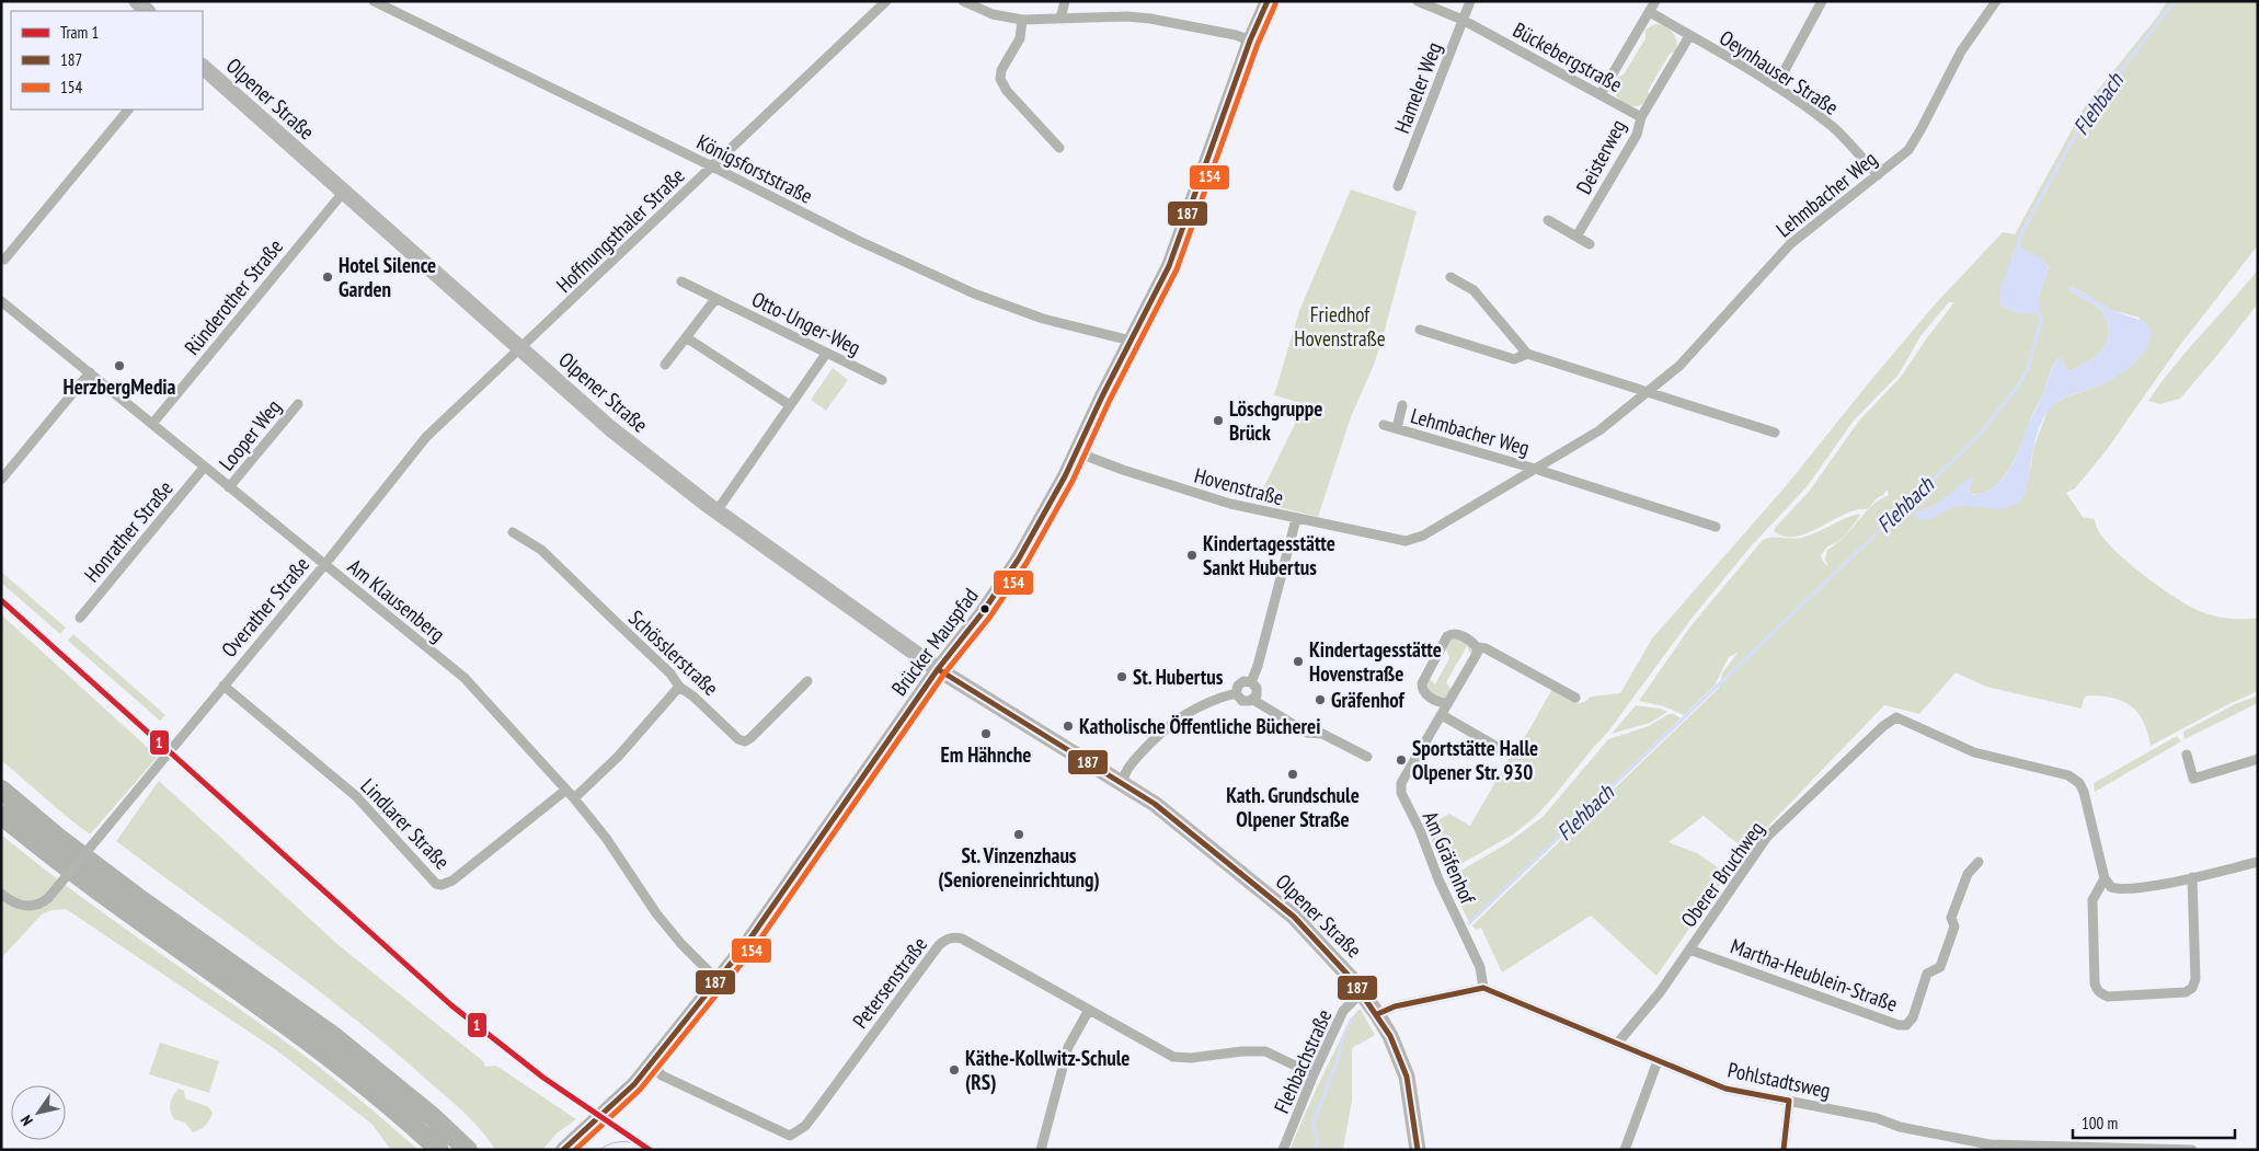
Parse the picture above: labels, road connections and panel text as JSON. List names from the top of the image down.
{
  "streets": {
    "main road": ["Olpener Straße", "Brücker Mauspfad"],
    "street": [
      "Bückebergstraße",
      "Oeynhauser Straße",
      "Hameler Weg",
      "Deisterweg",
      "Königsforststraße",
      "Lehmbacher Weg",
      "Hoffnungsthaler Straße",
      "Ründerother Straße",
      "Otto-Unger-Weg",
      "Looper Weg",
      "Hovenstraße",
      "Honrather Straße",
      "Am Klausenberg",
      "Overather Straße",
      "Schösslerstraße",
      "Lindlarer Straße",
      "Am Gräfenhof",
      "Oberer Bruchweg",
      "Martha-Heublein-Straße",
      "Petersenstraße",
      "Flehbachstraße",
      "Pohlstadtsweg"
    ]
  },
  "crossings": [
    ["Bückebergstraße", "Hameler Weg"],
    ["Bückebergstraße", "Deisterweg"],
    ["Oeynhauser Straße", "Deisterweg"],
    ["Oeynhauser Straße", "Lehmbacher Weg"],
    ["Olpener Straße", "Hoffnungsthaler Straße"],
    ["Olpener Straße", "Ründerother Straße"],
    ["Olpener Straße", "Overather Straße"],
    ["Olpener Straße", "Brücker Mauspfad"],
    ["Olpener Straße", "Flehbachstraße"],
    ["Königsforststraße", "Hoffnungsthaler Straße"],
    ["Königsforststraße", "Brücker Mauspfad"],
    ["Lehmbacher Weg", "Hovenstraße"],
    ["Hoffnungsthaler Straße", "Overather Straße"],
    ["Ründerother Straße", "Am Klausenberg"],
    ["Looper Weg", "Am Klausenberg"],
    ["Hovenstraße", "Brücker Mauspfad"],
    ["Honrather Straße", "Am Klausenberg"],
    ["Am Klausenberg", "Overather Straße"],
    ["Am Klausenberg", "Brücker Mauspfad"],
    ["Am Klausenberg", "Lindlarer Straße"],
    ["Overather Straße", "Lindlarer Straße"],
    ["Brücker Mauspfad", "Petersenstraße"],
    ["Am Gräfenhof", "Pohlstadtsweg"],
    ["Oberer Bruchweg", "Martha-Heublein-Straße"],
    ["Oberer Bruchweg", "Pohlstadtsweg"],
    ["Petersenstraße", "Flehbachstraße"]
  ],
  "water": ["Flehbach"],
  "parks": ["Friedhof Hovenstraße"],
  "places": [
    "Hotel Silence Garden",
    "HerzbergMedia",
    "Löschgruppe Brück",
    "Kindertagesstätte Sankt Hubertus",
    "Kindertagesstätte Hovenstraße",
    "St. Hubertus",
    "Gräfenhof",
    "Katholische Öffentliche Bücherei",
    "Em Hähnche",
    "Sportstätte Halle Olpener Str. 930",
    "Kath. Grundschule Olpener Straße",
    "St. Vinzenzhaus (Senioreneinrichtung)",
    "Käthe-Kollwitz-Schule (RS)"
  ],
  "lines": ["transit line 187", "transit line 154", "tram line 1"],
  "legend": ["Tram 1", "187", "154"],
  "scale_bar": "100 m",
  "north": "bottom left"
}
